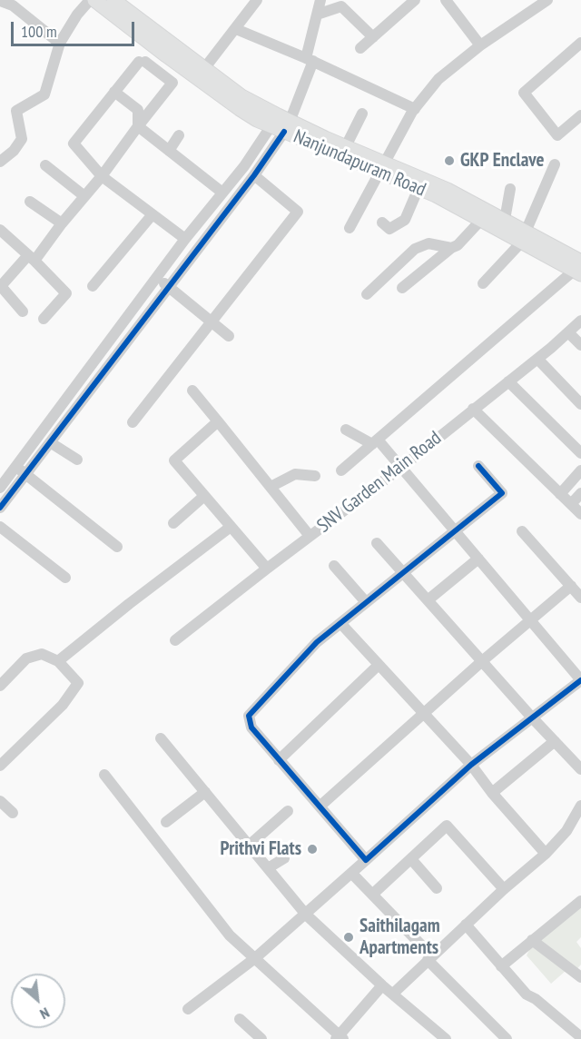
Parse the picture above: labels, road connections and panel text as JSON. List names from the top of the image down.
{
  "streets": {
    "main road": ["Nanjundapuram Road"],
    "street": ["SNV Garden Main Road"]
  },
  "places": ["GKP Enclave", "Prithvi Flats", "Saithilagam Apartments"],
  "scale_bar": "100 m",
  "north": "bottom right"
}
